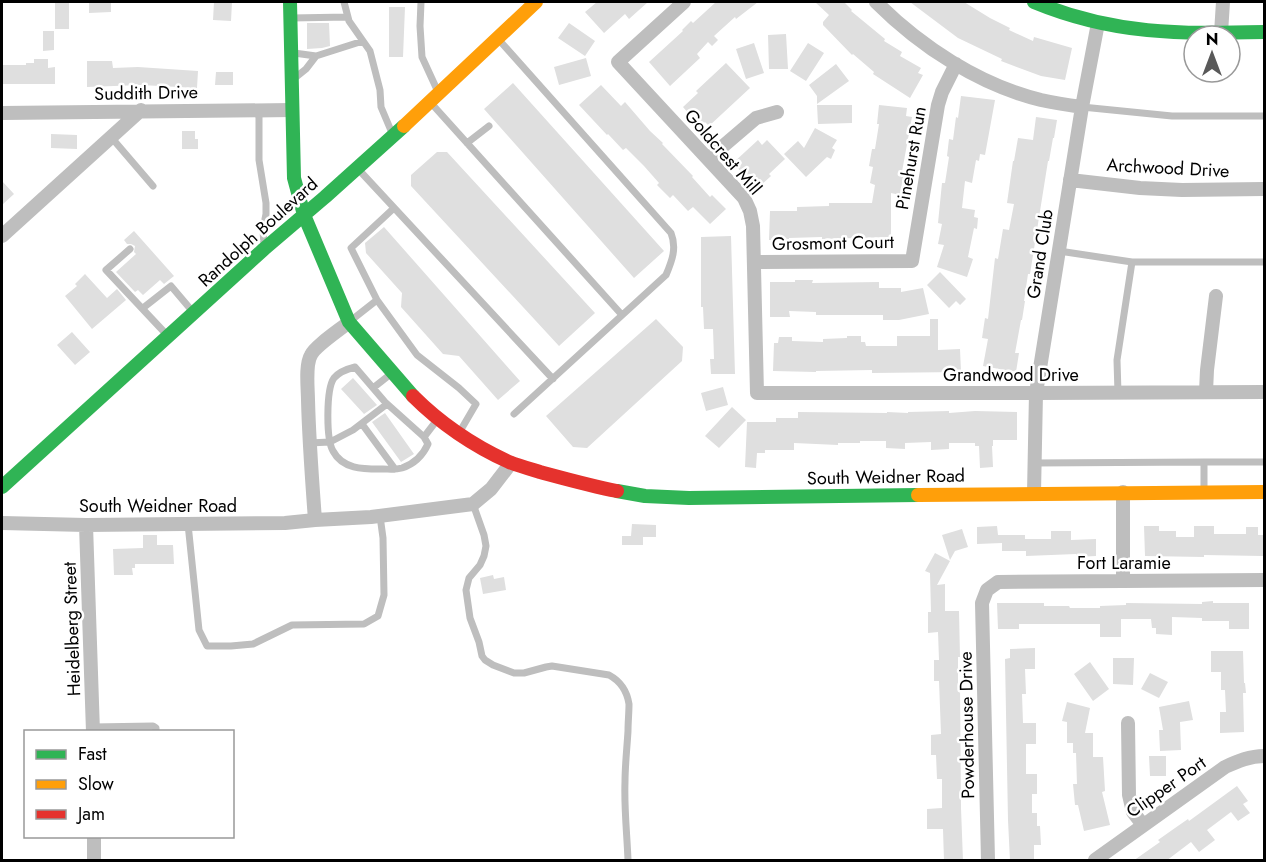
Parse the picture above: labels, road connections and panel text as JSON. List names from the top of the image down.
{
  "streets": {
    "main road": ["Randolph Boulevard", "South Weidner Road"],
    "street": [
      "Suddith Drive",
      "Goldcrest Mill",
      "Pinehurst Run",
      "Archwood Drive",
      "Grosmont Court",
      "Grand Club",
      "Grandwood Drive",
      "Fort Laramie",
      "Heidelberg Street",
      "Powderhouse Drive",
      "Clipper Port"
    ]
  },
  "crossings": [
    ["Suddith Drive", "South Weidner Road"],
    ["Goldcrest Mill", "Grosmont Court"],
    ["Goldcrest Mill", "Grandwood Drive"],
    ["Pinehurst Run", "Grosmont Court"],
    ["Archwood Drive", "Grand Club"],
    ["Randolph Boulevard", "South Weidner Road"],
    ["Grand Club", "Grandwood Drive"],
    ["Grand Club", "South Weidner Road"],
    ["South Weidner Road", "Heidelberg Street"],
    ["Fort Laramie", "Powderhouse Drive"]
  ],
  "legend": ["Fast", "Slow", "Jam"],
  "north": "top"
}
